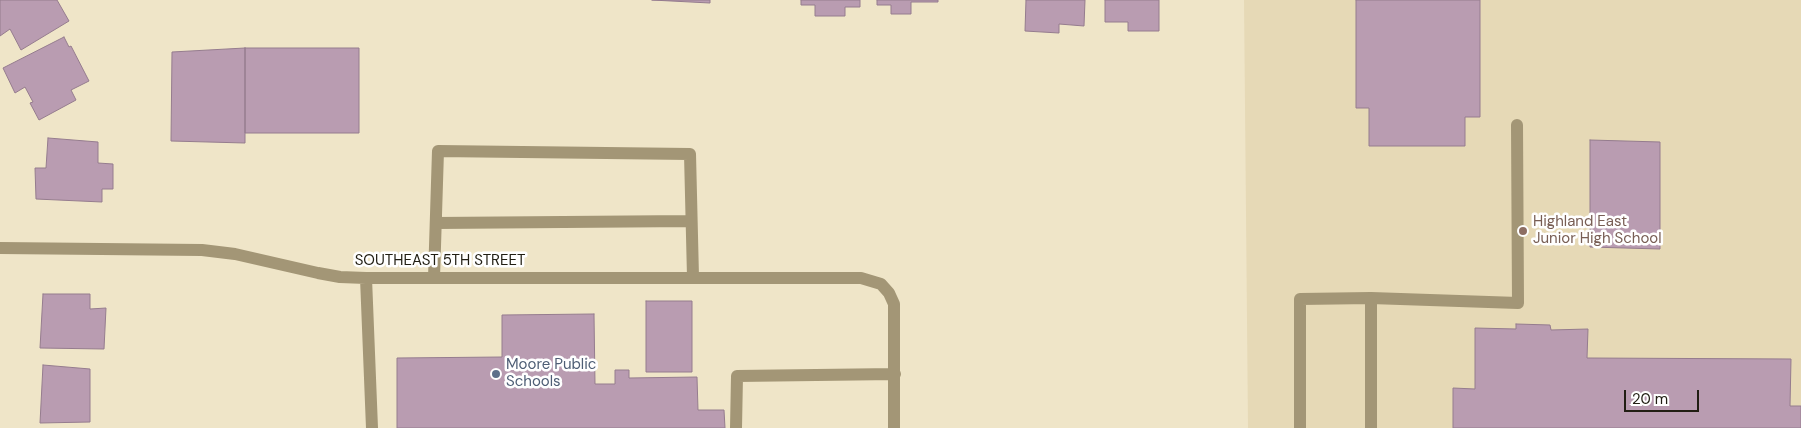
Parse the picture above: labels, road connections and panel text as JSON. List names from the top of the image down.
{
  "streets": {
    "street": ["SOUTHEAST 5TH STREET"]
  },
  "places": ["Highland East Junior High School", "Moore Public Schools"],
  "scale_bar": "20 m"
}
